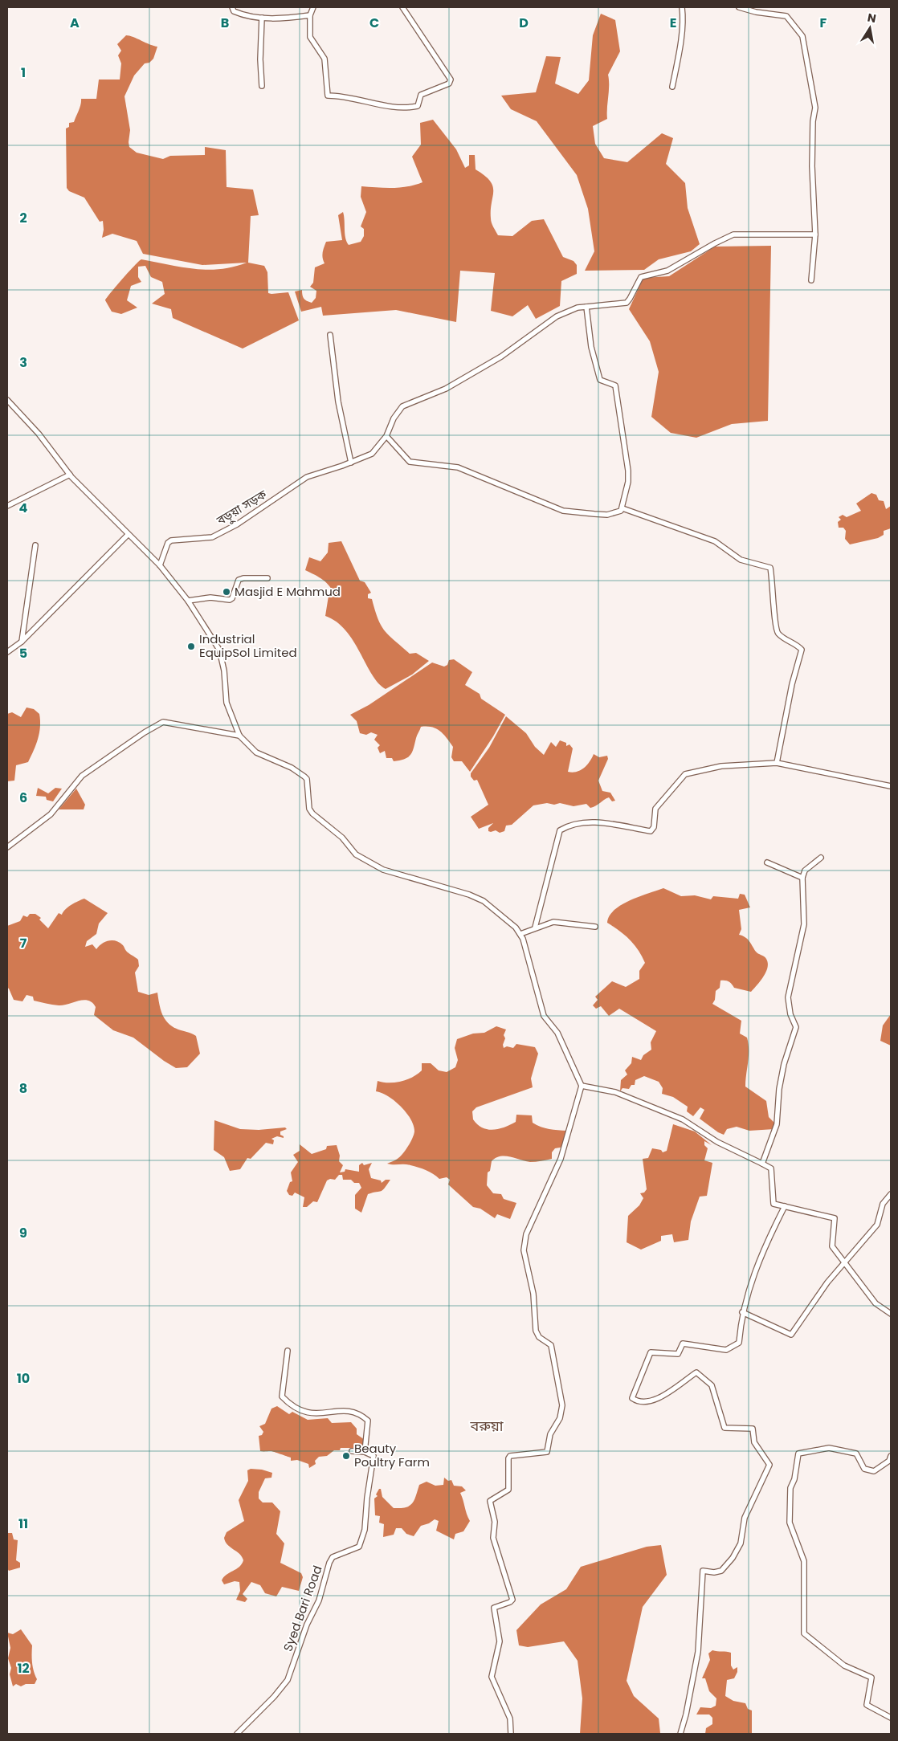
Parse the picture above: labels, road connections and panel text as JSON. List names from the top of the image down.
{
  "streets": {
    "street": ["বড়ুয়া সড়ক", "Syed Bari Road"]
  },
  "districts": ["বরুয়া"],
  "places": ["Masjid E Mahmud", "Industrial EquipSol Limited", "Beauty Poultry Farm"],
  "north": "top",
  "grid": {
    "columns": [
      "A",
      "B",
      "C",
      "D",
      "E",
      "F"
    ],
    "rows": [
      "1",
      "2",
      "3",
      "4",
      "5",
      "6",
      "7",
      "8",
      "9",
      "10",
      "11",
      "12"
    ]
  }
}
